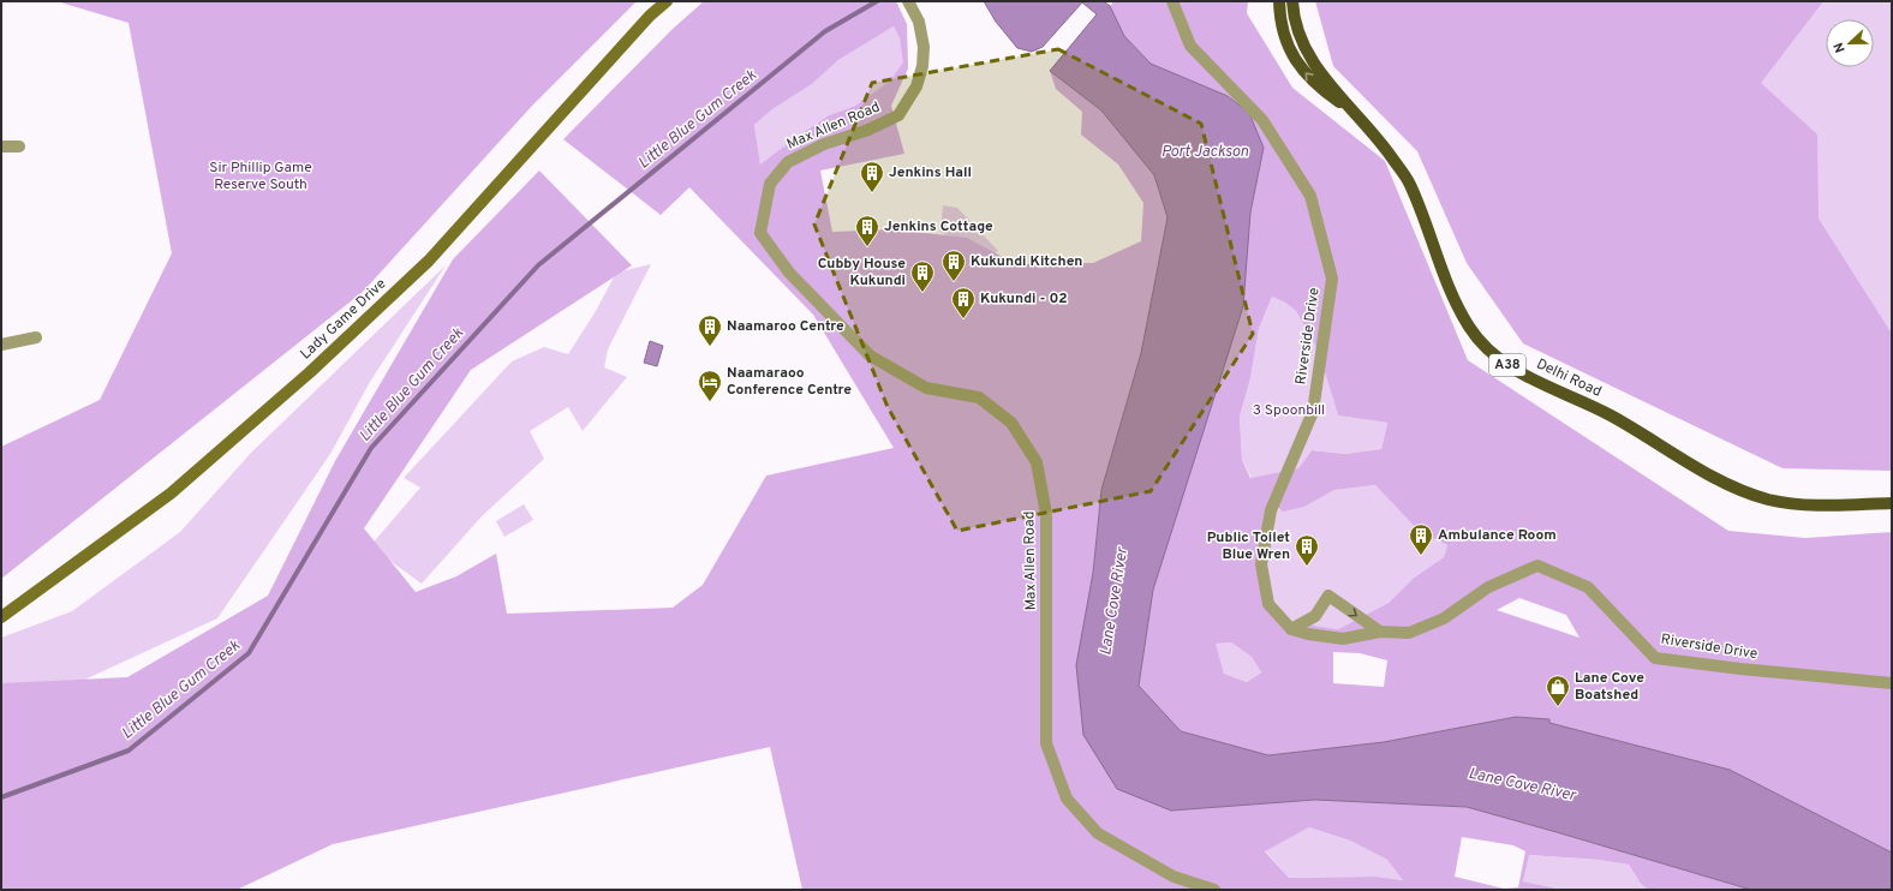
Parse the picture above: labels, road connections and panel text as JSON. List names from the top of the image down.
{
  "streets": {
    "main road": ["Lady Game Drive", "A38", "Delhi Road"],
    "street": ["Max Allen Road", "Riverside Drive"]
  },
  "water": ["Little Blue Gum Creek", "Port Jackson", "Lane Cove River"],
  "parks": ["Sir Phillip Game Reserve South", "3 Spoonbill"],
  "places": {
    "building": [
      "Jenkins Hall",
      "Jenkins Cottage",
      "Kukundi Kitchen",
      "Cubby House Kukundi",
      "Kukundi - 02",
      "Naamaroo Centre",
      "Ambulance Room",
      "Public Toilet Blue Wren"
    ],
    "hotel": ["Naamaraoo Conference Centre"],
    "shop": ["Lane Cove Boatshed"]
  },
  "north": "left"
}
